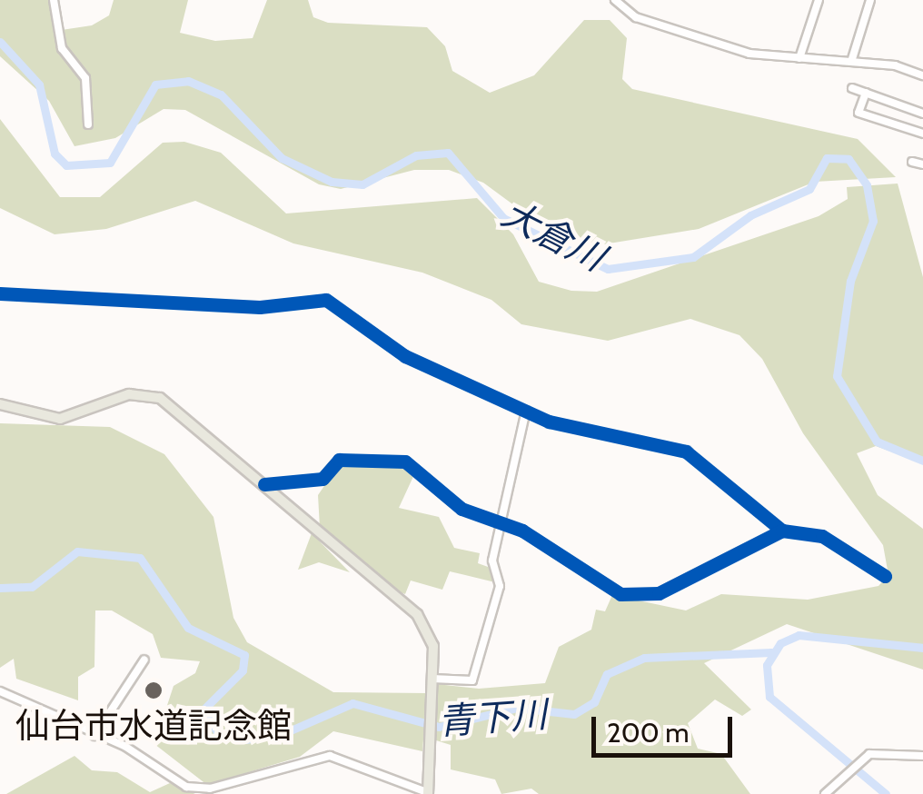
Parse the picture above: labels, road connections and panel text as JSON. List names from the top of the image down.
{
  "water": ["大倉川", "青下川"],
  "places": ["仙台市水道記念館"],
  "scale_bar": "200 m"
}
